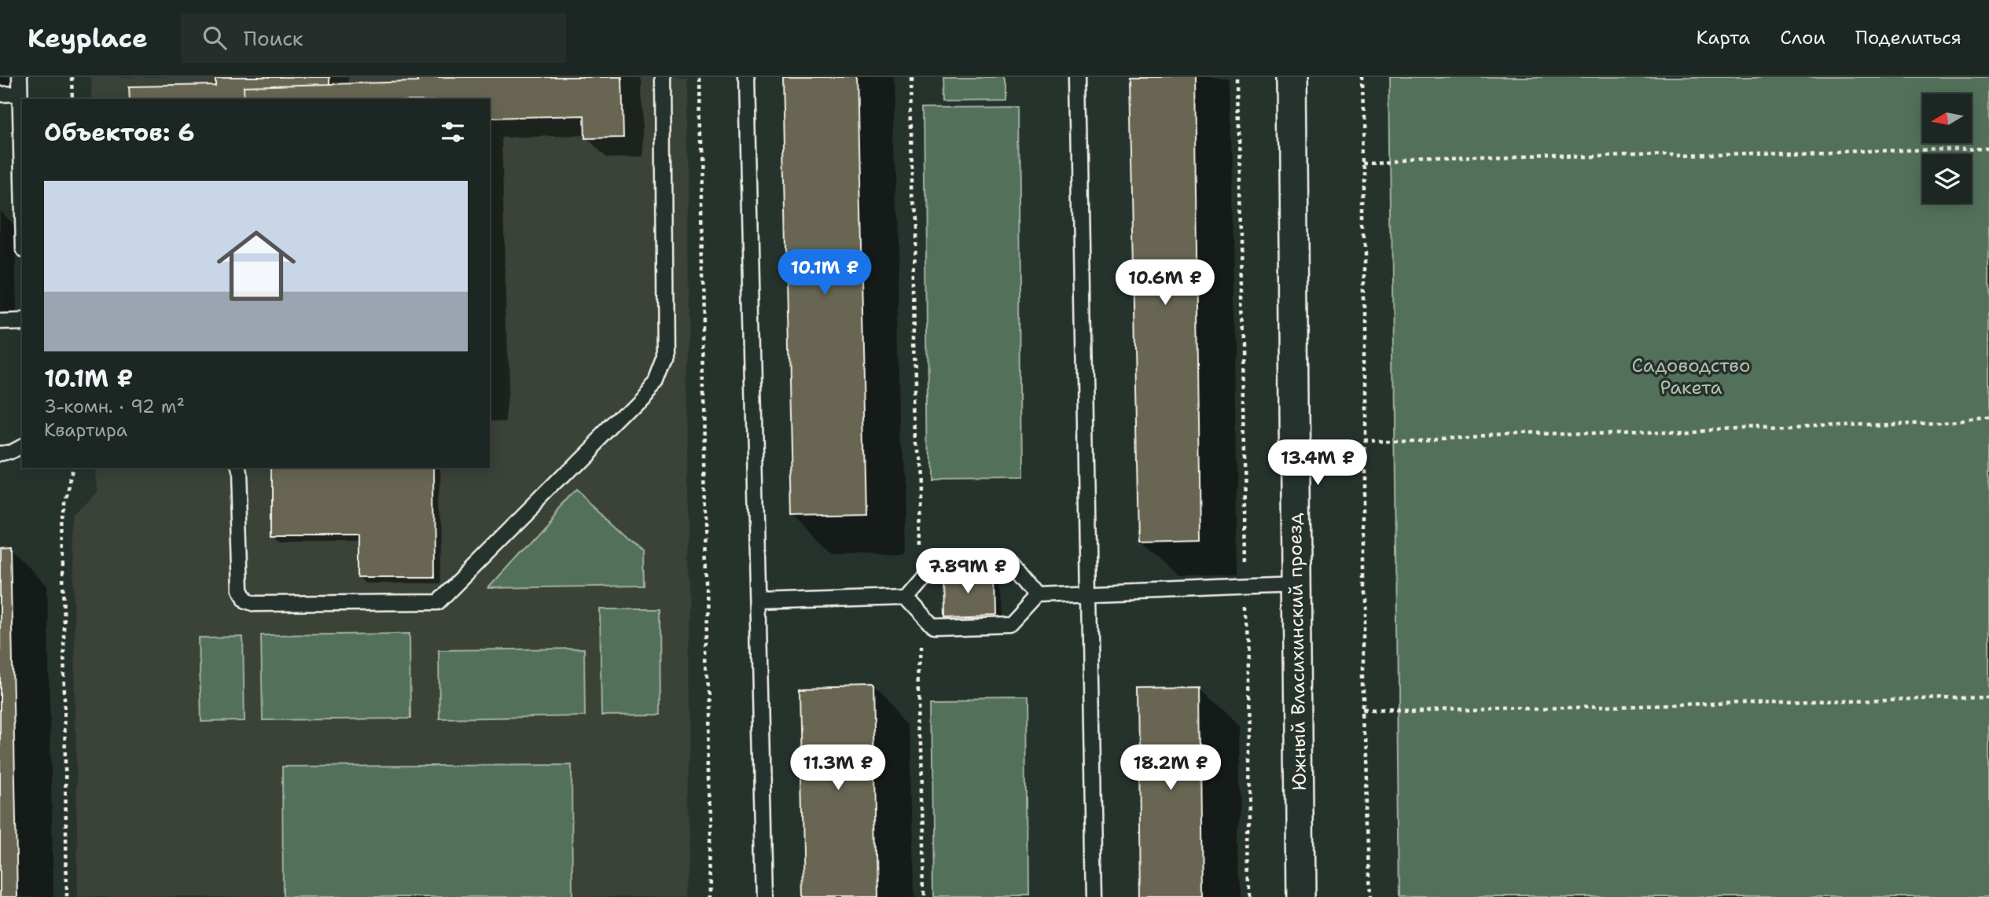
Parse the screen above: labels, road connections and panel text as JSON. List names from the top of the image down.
{
  "streets": {
    "street": ["Южный Власихинский проезд"]
  },
  "parks": ["Садоводство Ракета"],
  "north": "left",
  "page": {
    "header": "Keyplace",
    "search": "Поиск",
    "nav": ["Карта", "Слои", "Поделиться"],
    "heading": "Объектов: 6",
    "list": [
      {
        "name": "10.1M ₽",
        "note": "3-комн. · 92 m² · Квартира"
      }
    ],
    "price": [
      "10.1M ₽",
      "10.6M ₽",
      "13.4M ₽",
      "7.89M ₽",
      "11.3M ₽",
      "18.2M ₽"
    ]
  }
}
